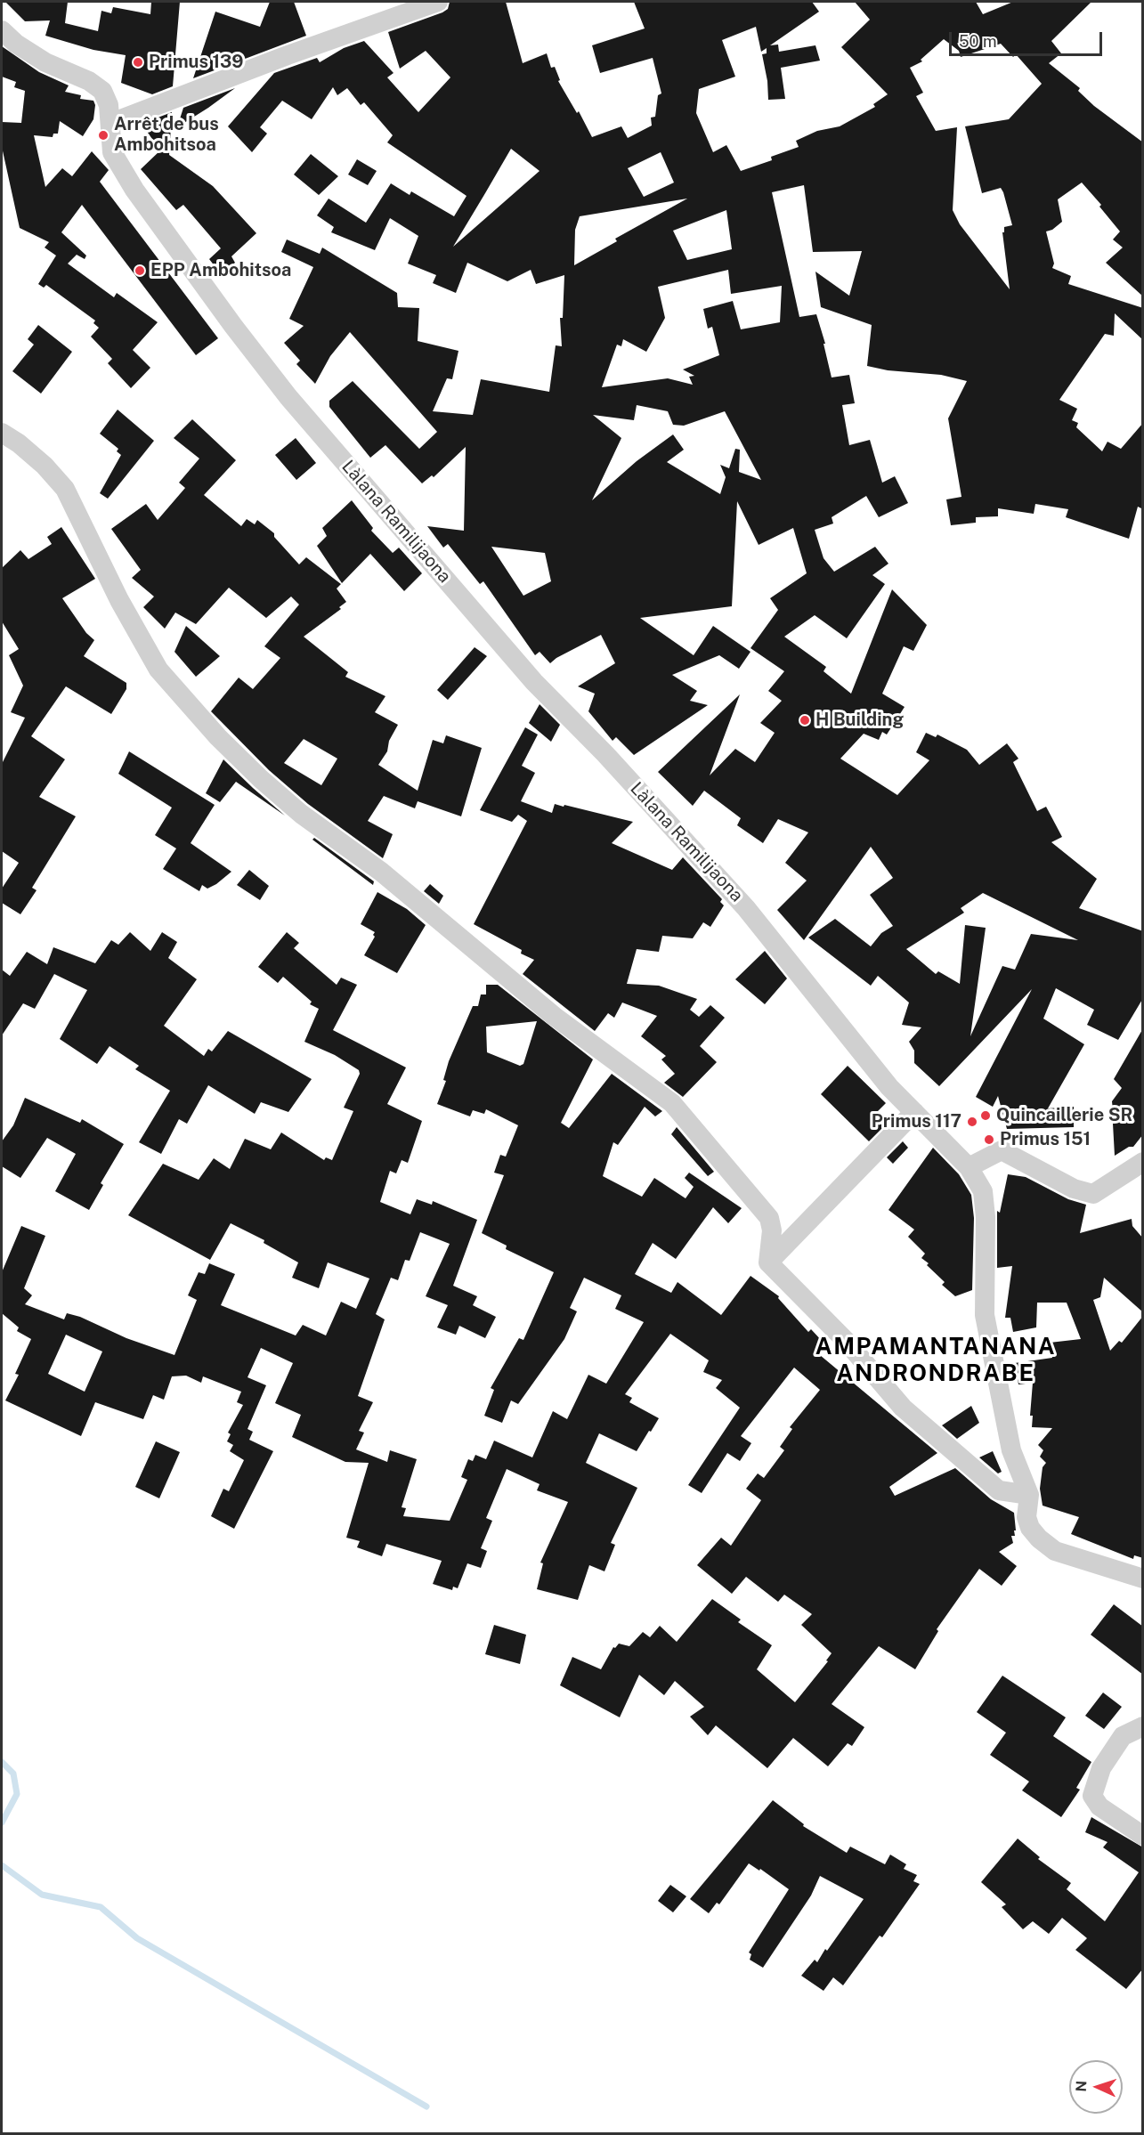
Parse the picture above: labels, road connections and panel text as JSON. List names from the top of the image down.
{
  "streets": {
    "street": ["Làlana Ramilijaona"]
  },
  "districts": ["AMPAMANTANANA ANDRONDRABE"],
  "places": [
    "Primus 139",
    "Arrêt de bus Ambohitsoa",
    "EPP Ambohitsoa",
    "H Building",
    "Quincaillerie SR",
    "Primus 117",
    "Primus 151"
  ],
  "scale_bar": "50 m",
  "north": "left"
}
